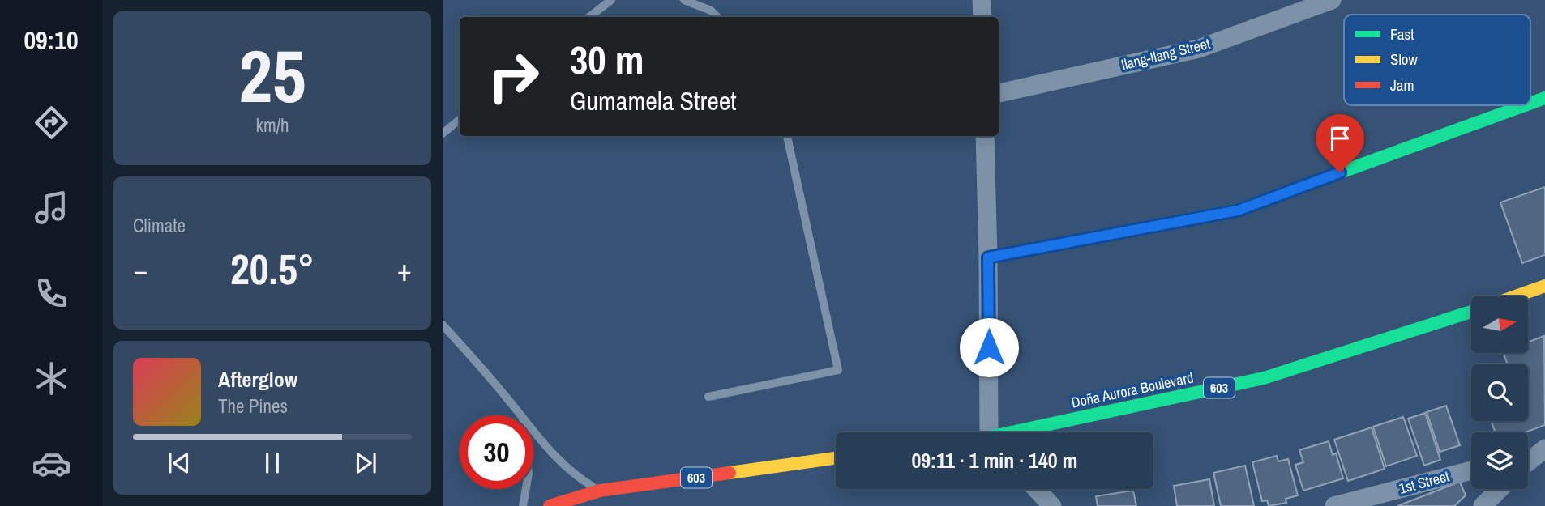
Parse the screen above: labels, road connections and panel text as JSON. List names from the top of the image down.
{
  "streets": {
    "main road": ["603", "Doña Aurora Boulevard"],
    "street": ["Ilang-Ilang Street", "1st Street"]
  },
  "legend": ["Fast", "Slow", "Jam"],
  "north": "right",
  "page": {
    "tabs": "09:10",
    "tile": [
      ["25", "km/h"],
      "Climate"
    ],
    "turn": ["30 m", "Gumamela Street"],
    "heat": ["−", "20.5°", "+"],
    "song": ["Afterglow", "The Pines"],
    "limit": "30",
    "trip": "09:11 · 1 min · 140 m"
  }
}
